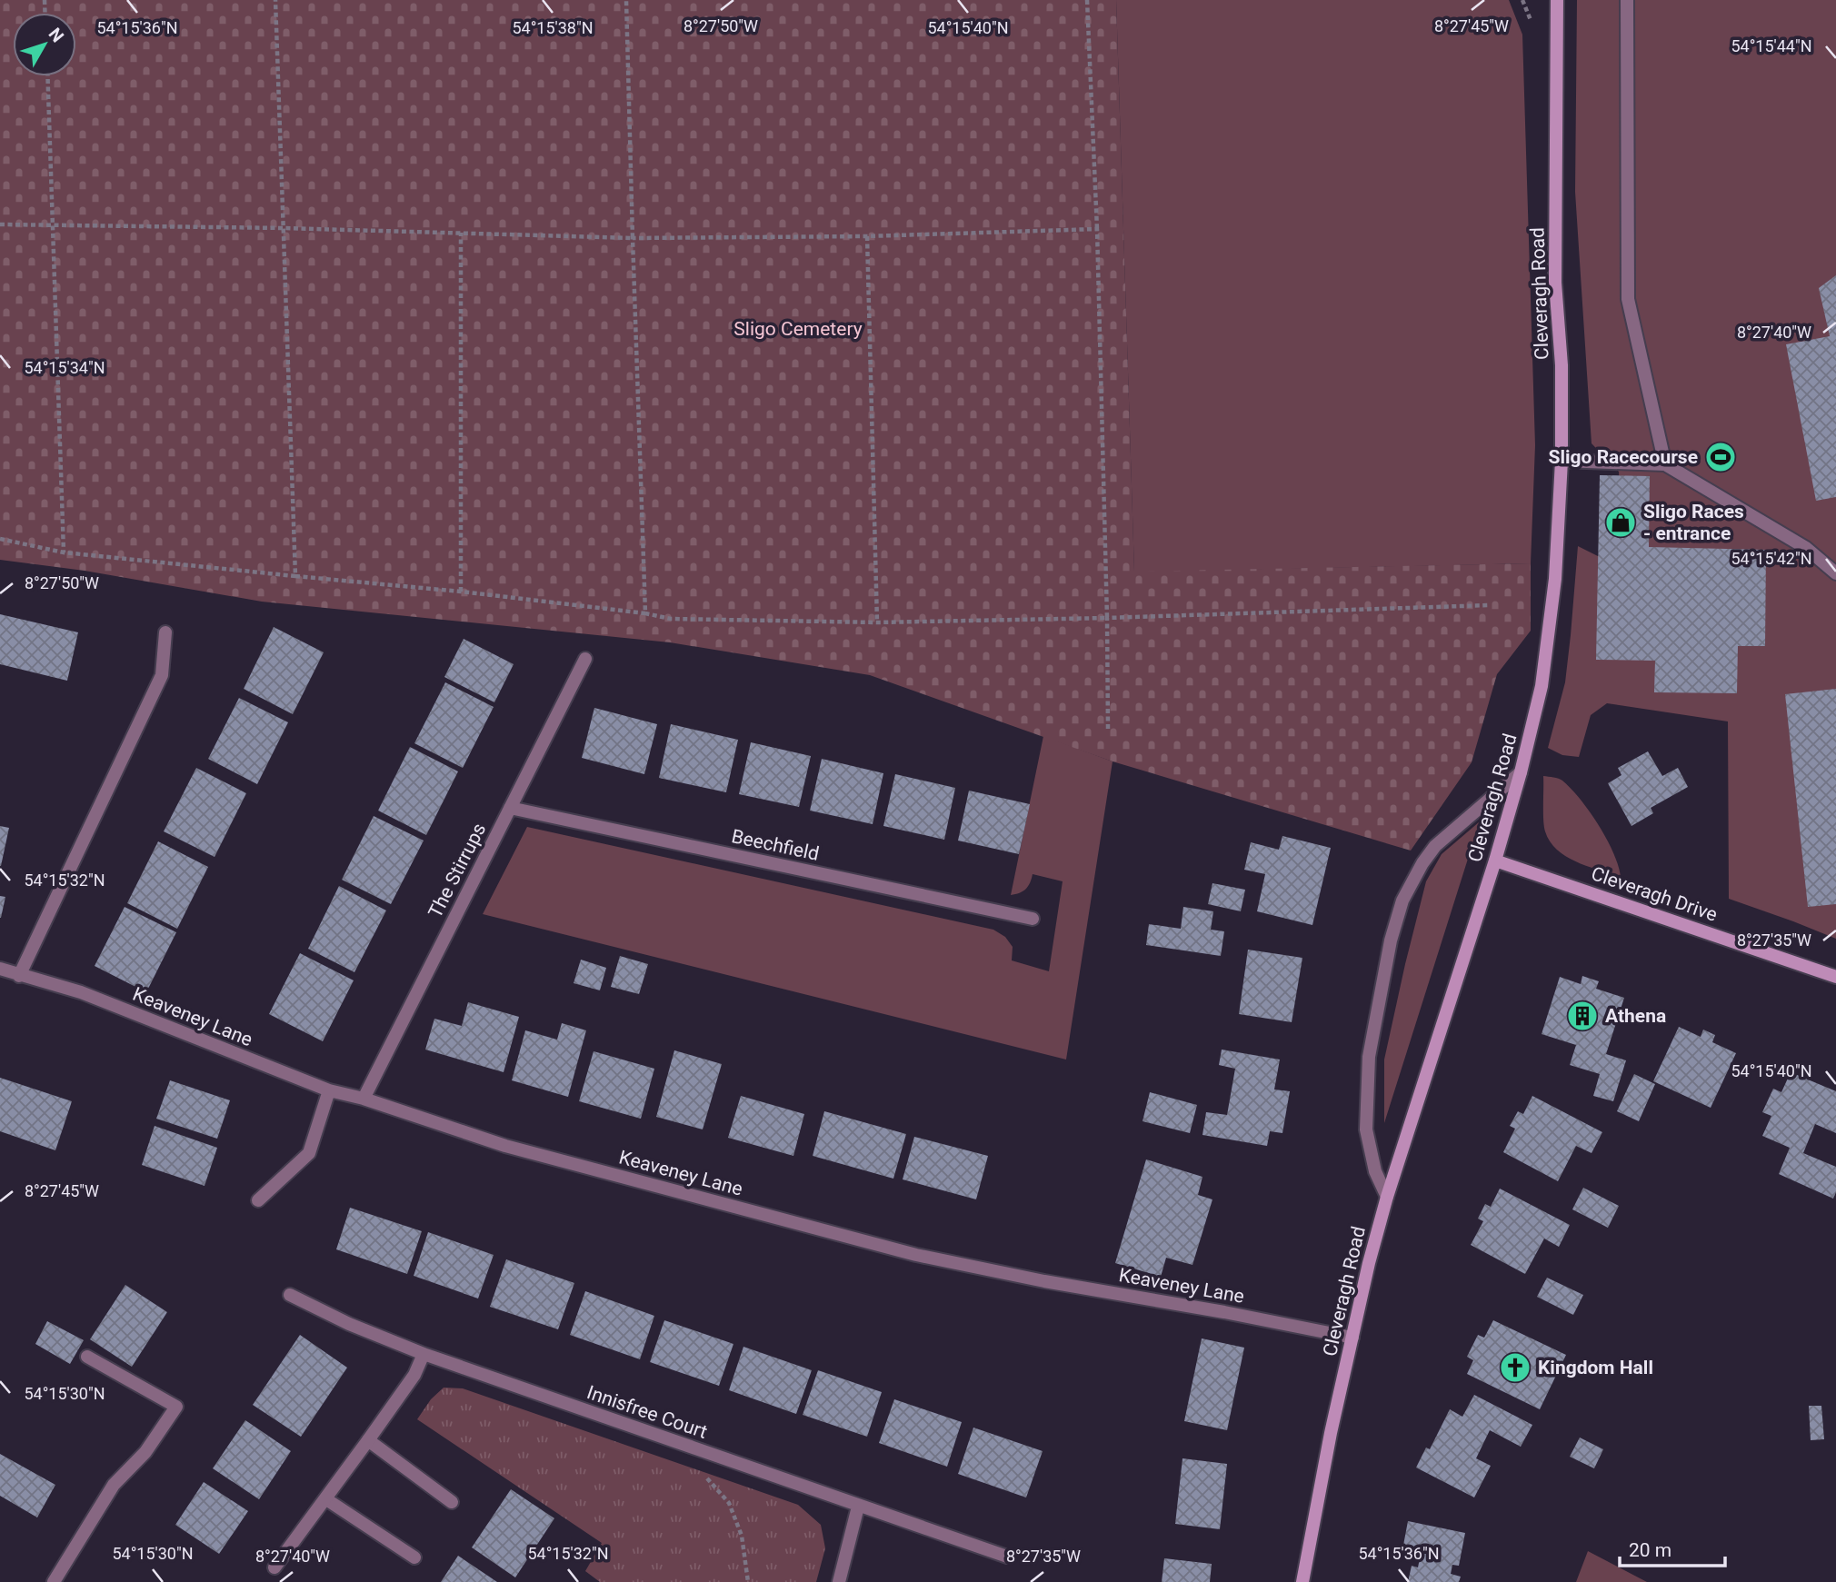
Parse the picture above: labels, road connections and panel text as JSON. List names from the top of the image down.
{
  "streets": {
    "street": [
      "Cleveragh Road",
      "Beechfield",
      "The Stirrups",
      "Cleveragh Drive",
      "Keaveney Lane",
      "Innisfree Court"
    ]
  },
  "crossings": [
    ["Cleveragh Road", "Cleveragh Drive"],
    ["Cleveragh Road", "Keaveney Lane"],
    ["Beechfield", "The Stirrups"],
    ["The Stirrups", "Keaveney Lane"]
  ],
  "parks": ["Sligo Cemetery"],
  "places": {
    "sports": ["Sligo Racecourse"],
    "shop": ["Sligo Races - entrance"],
    "building": ["Athena"],
    "church": ["Kingdom Hall"]
  },
  "scale_bar": "20 m",
  "north": "top right",
  "coordinates": [
    "8°27'50\"W",
    "8°27'45\"W",
    "54°15'36\"N",
    "54°15'38\"N",
    "54°15'40\"N",
    "54°15'44\"N",
    "8°27'40\"W",
    "54°15'34\"N",
    "54°15'42\"N",
    "54°15'32\"N",
    "8°27'35\"W",
    "54°15'30\"N"
  ]
}
